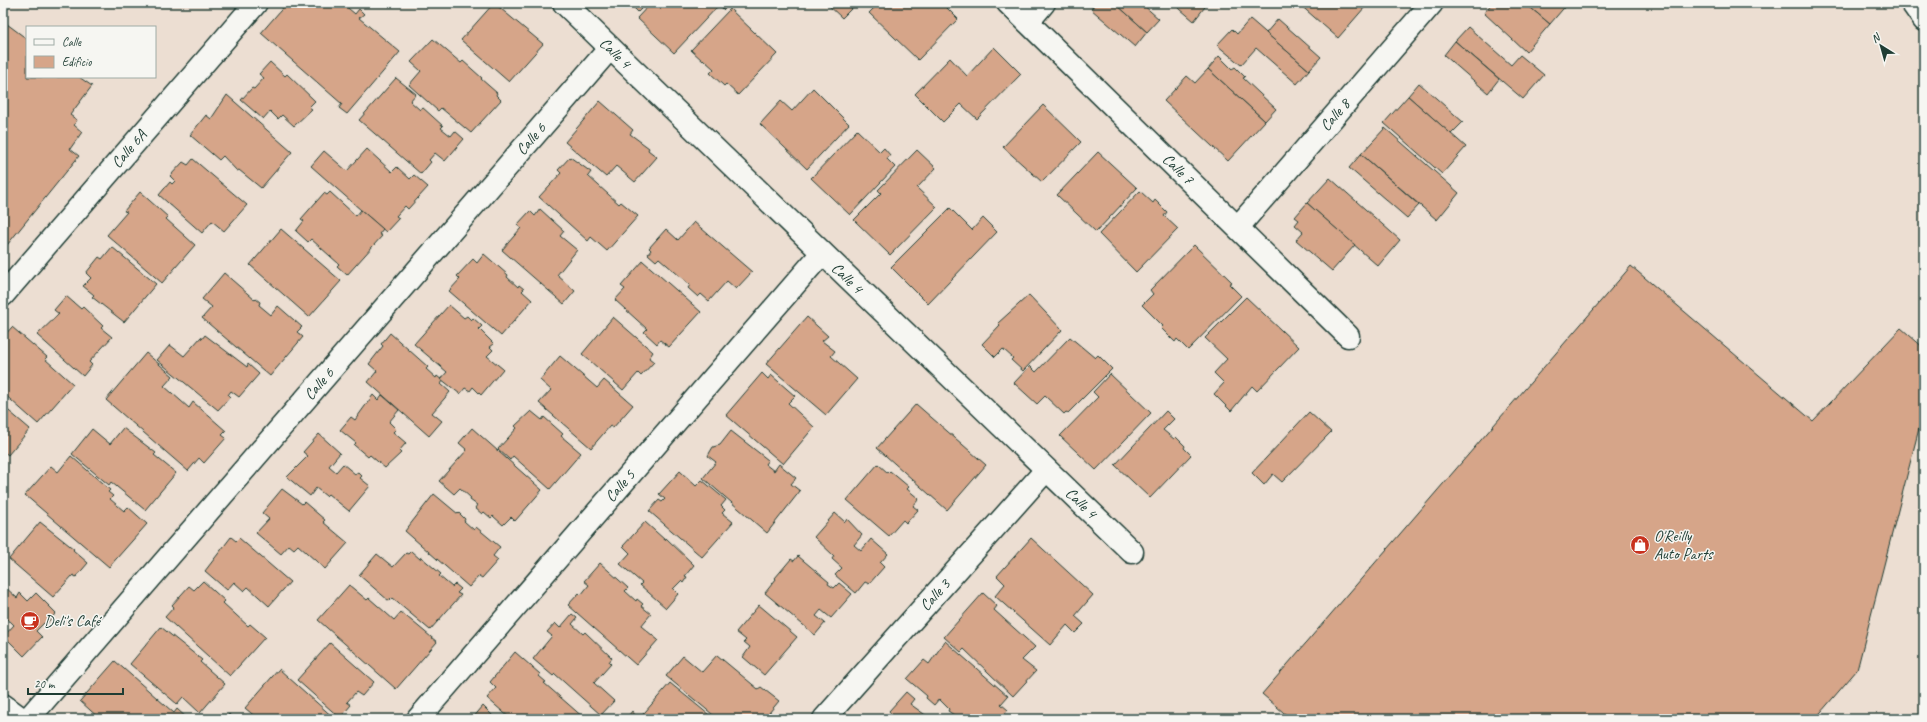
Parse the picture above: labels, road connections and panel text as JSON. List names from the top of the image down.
{
  "streets": {
    "street": [
      "Calle 4",
      "Calle 8",
      "Calle 6",
      "Calle 6A",
      "Calle 7",
      "Calle 5",
      "Calle 3"
    ]
  },
  "crossings": [
    ["Calle 4", "Calle 6"],
    ["Calle 4", "Calle 5"],
    ["Calle 4", "Calle 3"],
    ["Calle 8", "Calle 7"]
  ],
  "places": {
    "shop": ["O'Reilly Auto Parts"],
    "cafe": ["Deli's Café"]
  },
  "legend": ["Calle", "Edificio"],
  "scale_bar": "20 m",
  "north": "top left"
}
